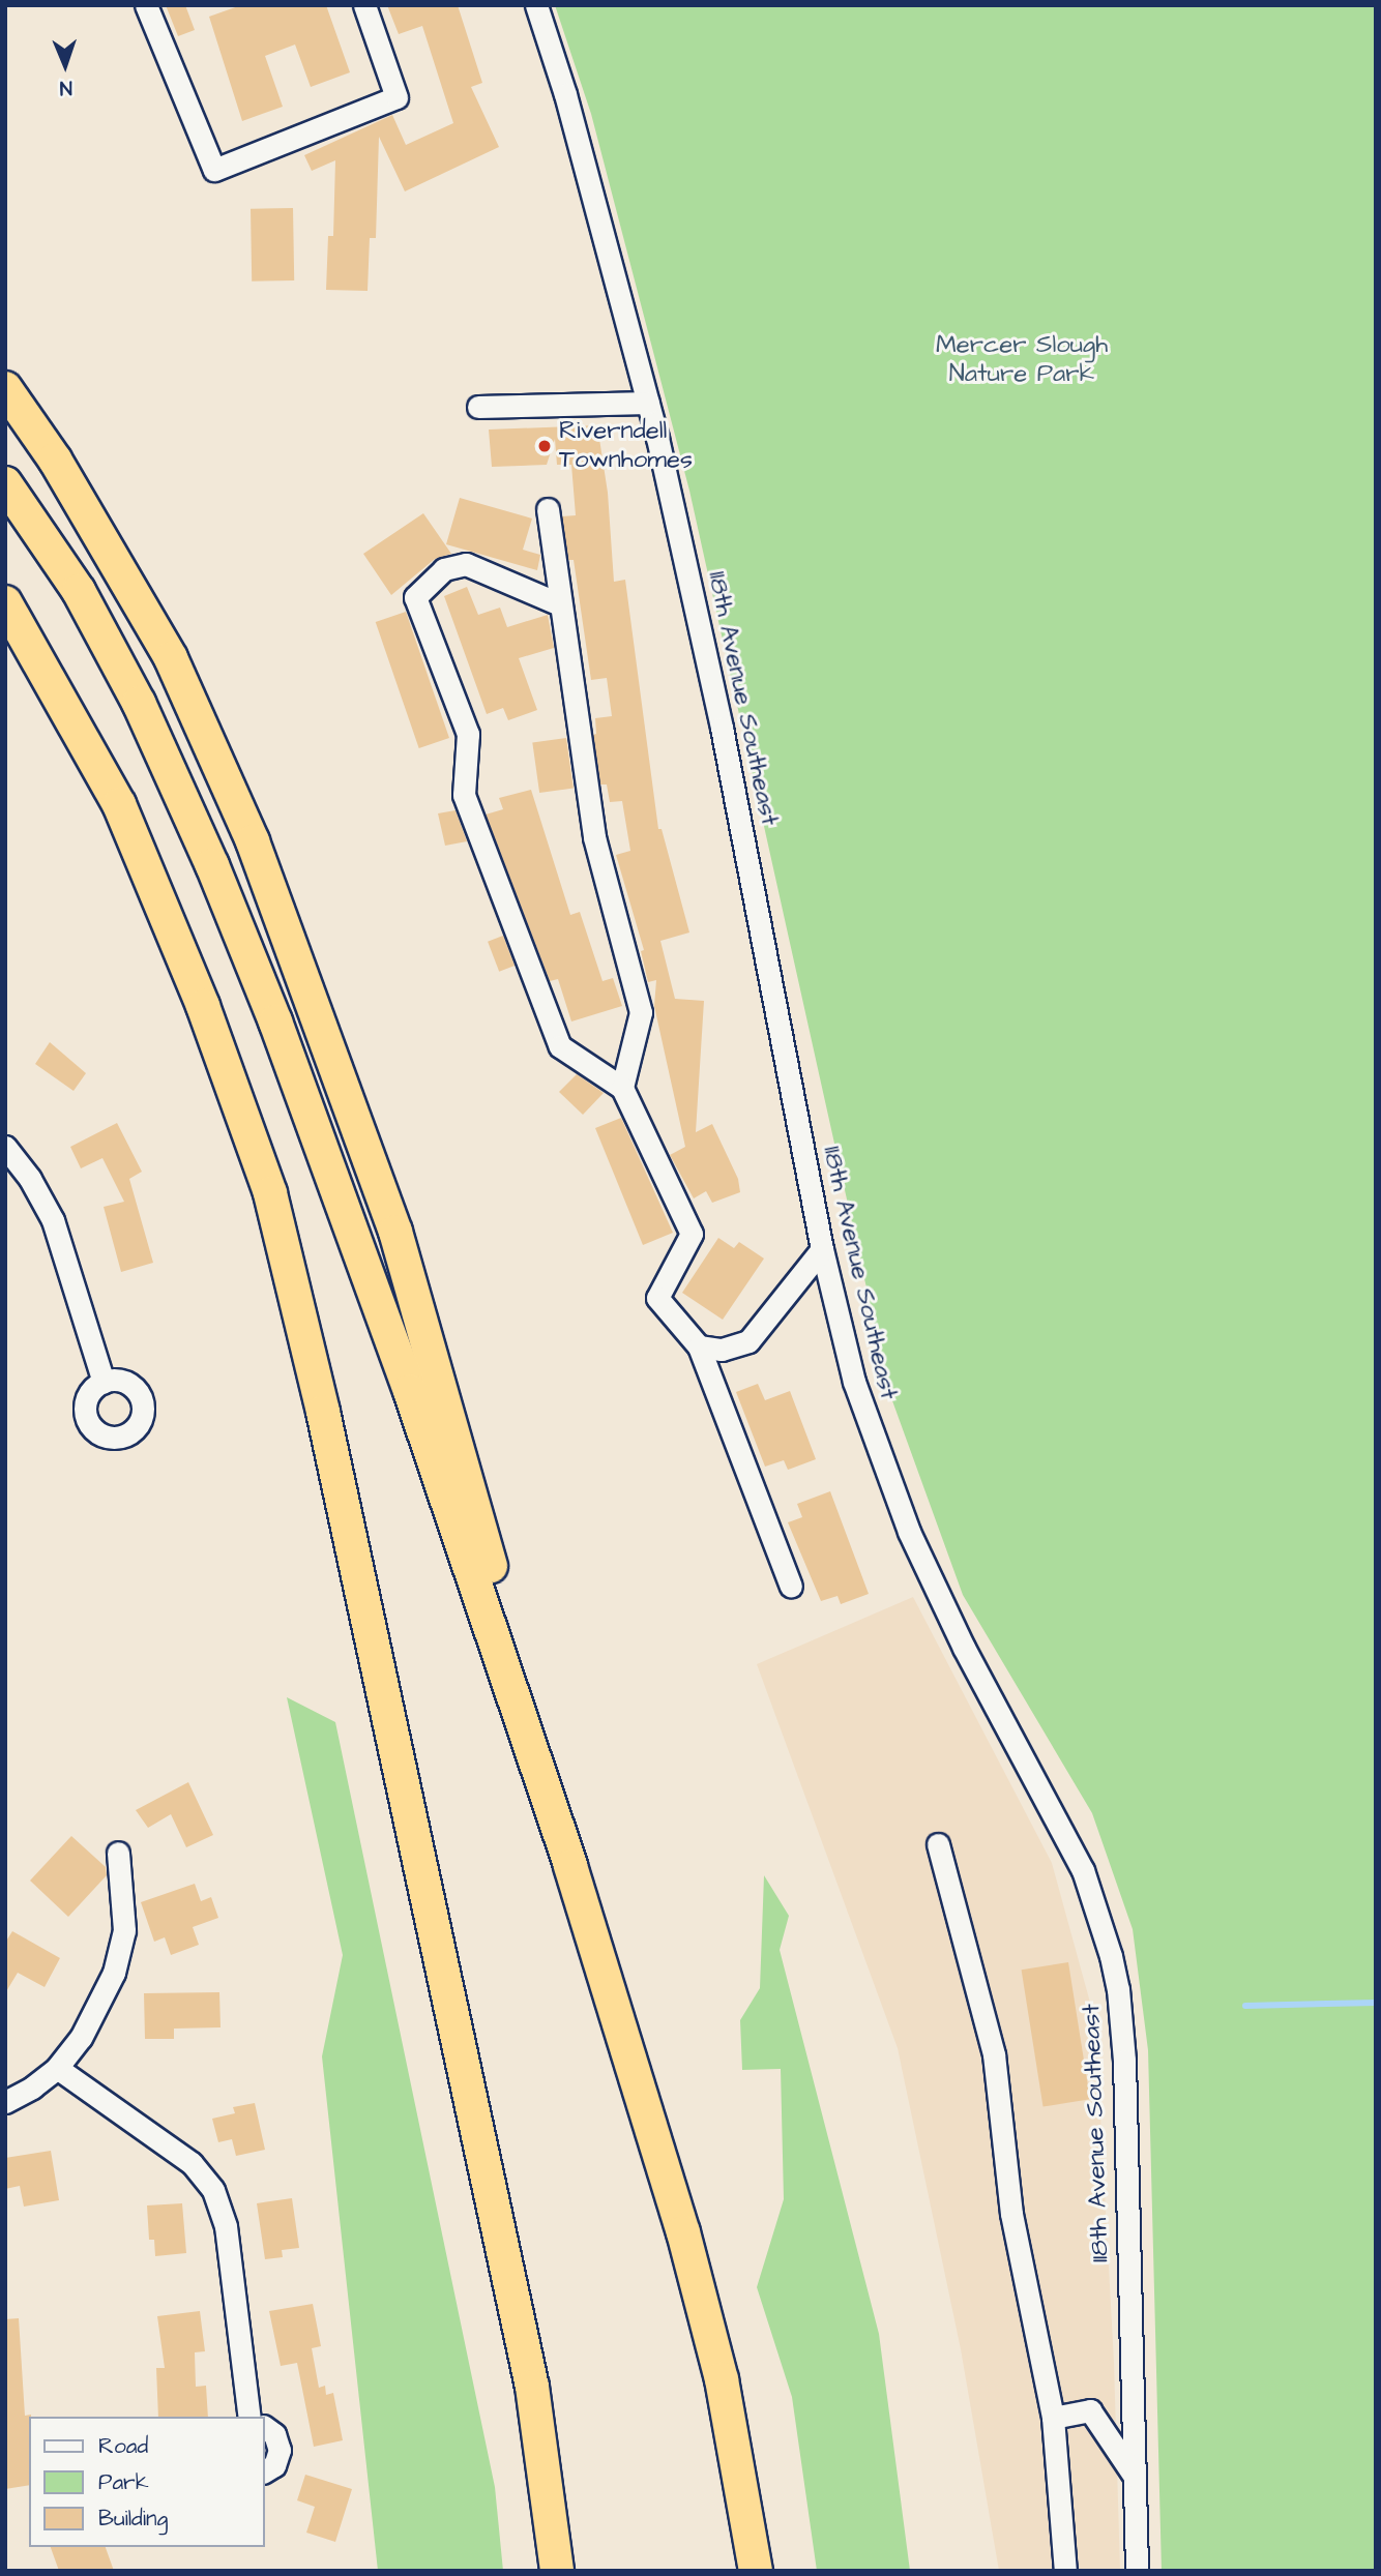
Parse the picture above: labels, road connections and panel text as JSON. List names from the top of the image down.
{
  "streets": {
    "street": ["118th Avenue Southeast"]
  },
  "parks": ["Mercer Slough Nature Park"],
  "places": ["Riverndell Townhomes"],
  "legend": ["Road", "Park", "Building"],
  "north": "bottom"
}
